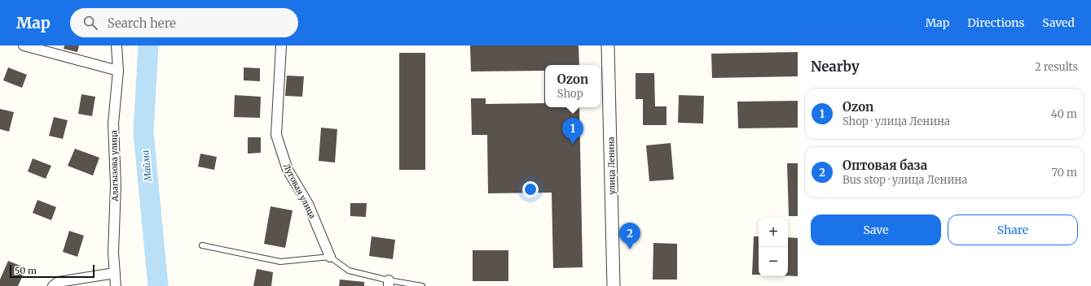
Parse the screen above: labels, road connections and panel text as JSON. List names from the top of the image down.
{
  "streets": {
    "street": ["Алагызова улица", "улица Ленина", "Луговая улица"]
  },
  "water": ["Майма"],
  "scale_bar": "50 m",
  "page": {
    "header": "Map",
    "search": "Search here",
    "nav": ["Map", "Directions", "Saved"],
    "heading": ["Nearby", "2 results"],
    "popup": ["Ozon", "Shop"],
    "list": [
      {
        "mark": "1",
        "name": "Ozon",
        "note": "Shop · улица Ленина",
        "value": "40 m"
      },
      {
        "mark": "2",
        "name": "Оптовая база",
        "note": "Bus stop · улица Ленина",
        "value": "70 m"
      }
    ],
    "pins": ["1", "2"],
    "buttons": ["Save", "Share"],
    "map_buttons": ["+", "−"],
    "scale": "50 m"
  }
}
